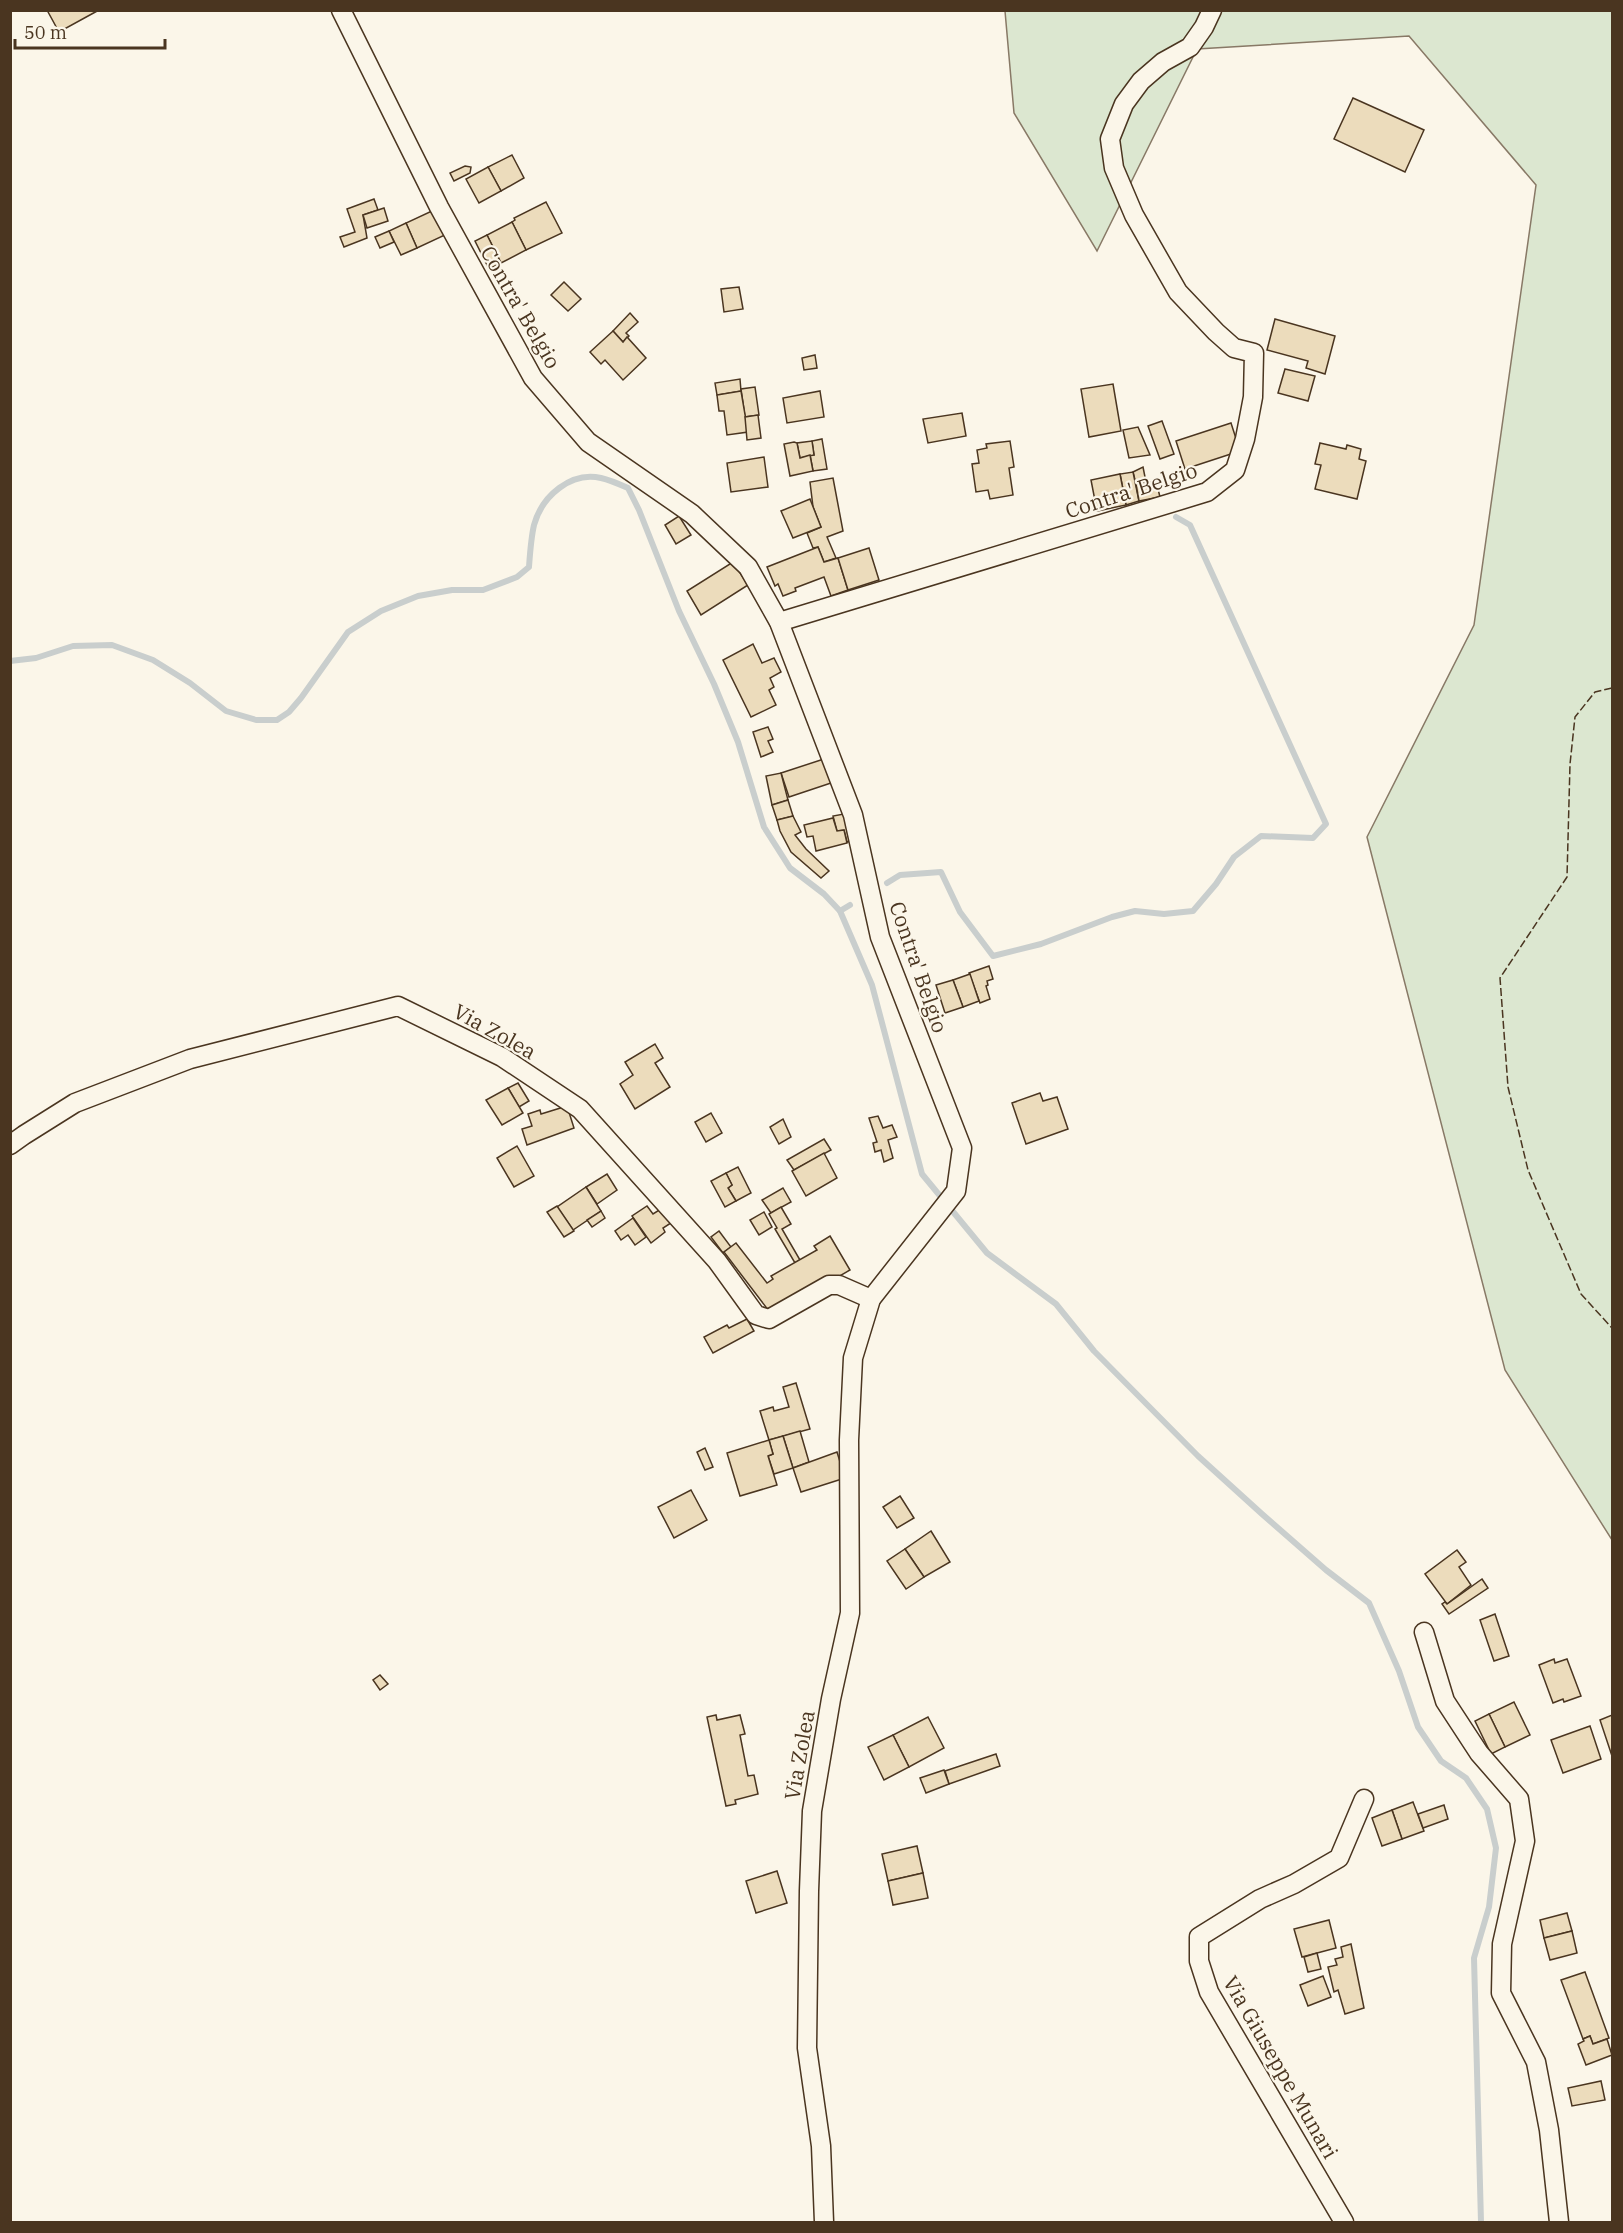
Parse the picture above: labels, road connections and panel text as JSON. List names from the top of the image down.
{
  "streets": {
    "street": ["Contra' Belgio", "Via Zolea", "Via Giuseppe Munari"]
  },
  "crossings": [
    ["Contra' Belgio", "Via Zolea"]
  ],
  "scale_bar": "50 m"
}
